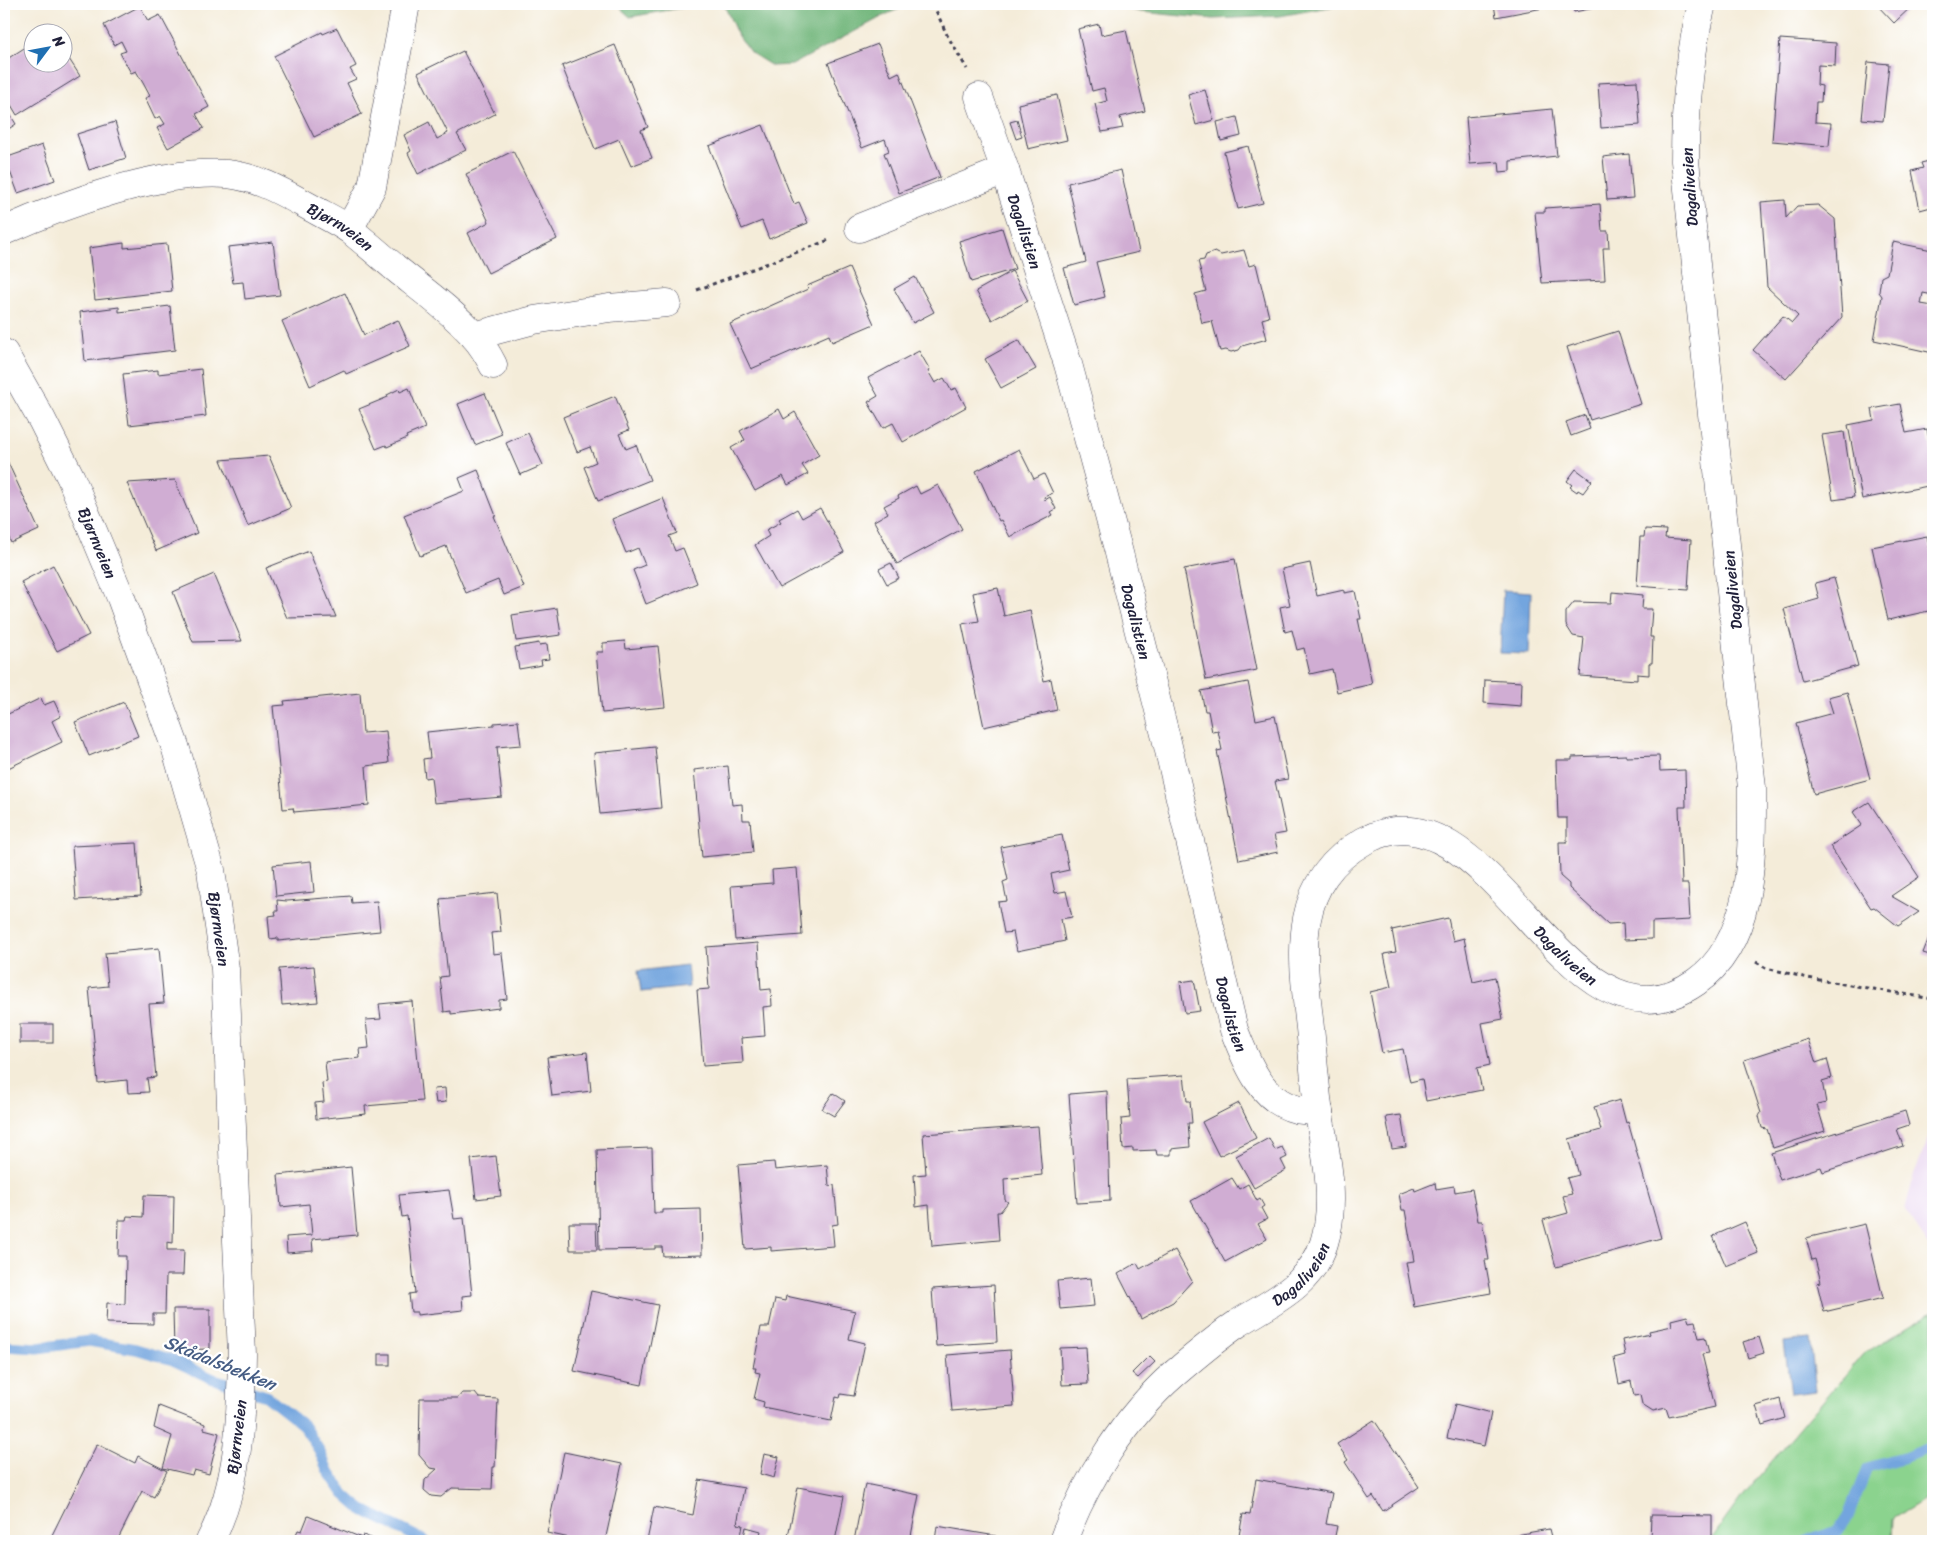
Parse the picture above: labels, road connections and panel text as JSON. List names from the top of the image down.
{
  "streets": {
    "street": ["Dagaliveien", "Bjørnveien", "Dagalistien"]
  },
  "crossings": [
    ["Dagaliveien", "Dagalistien"]
  ],
  "water": ["Skådalsbekken"],
  "north": "top right"
}
